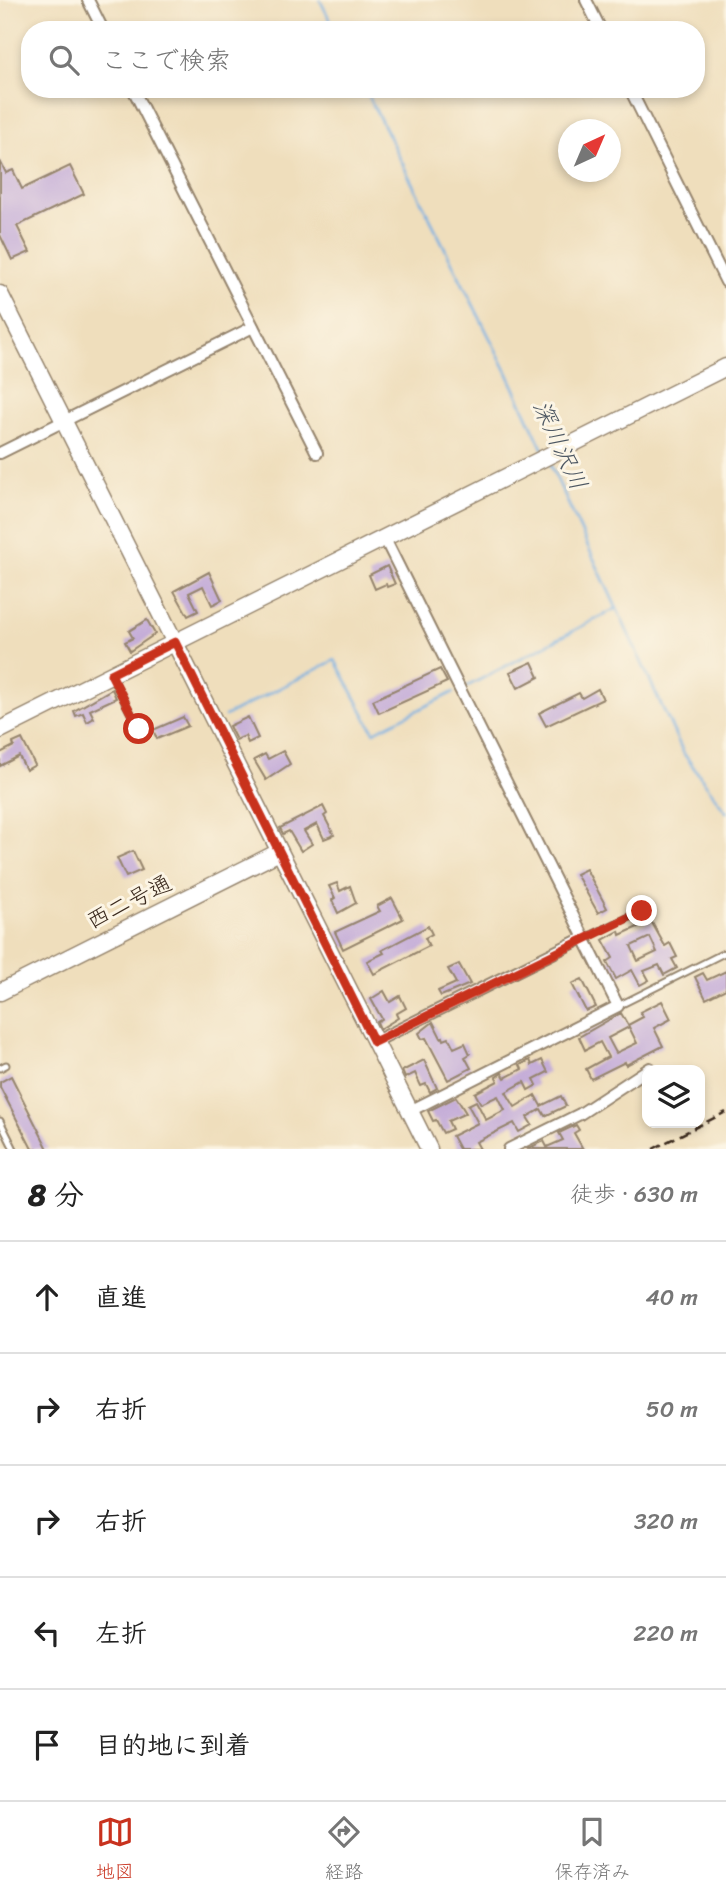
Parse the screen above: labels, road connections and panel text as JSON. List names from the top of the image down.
{
  "streets": {
    "street": ["西二号通"]
  },
  "water": ["深川沢川"],
  "north": "top right",
  "page": {
    "search": "ここで検索",
    "heading": ["8 分", "徒歩 · 630 m"],
    "list": [
      ["直進", "40 m"],
      ["右折", "50 m"],
      ["右折", "320 m"],
      ["左折", "220 m"],
      "目的地に到着"
    ],
    "nav": ["地図", "経路", "保存済み"]
  }
}
